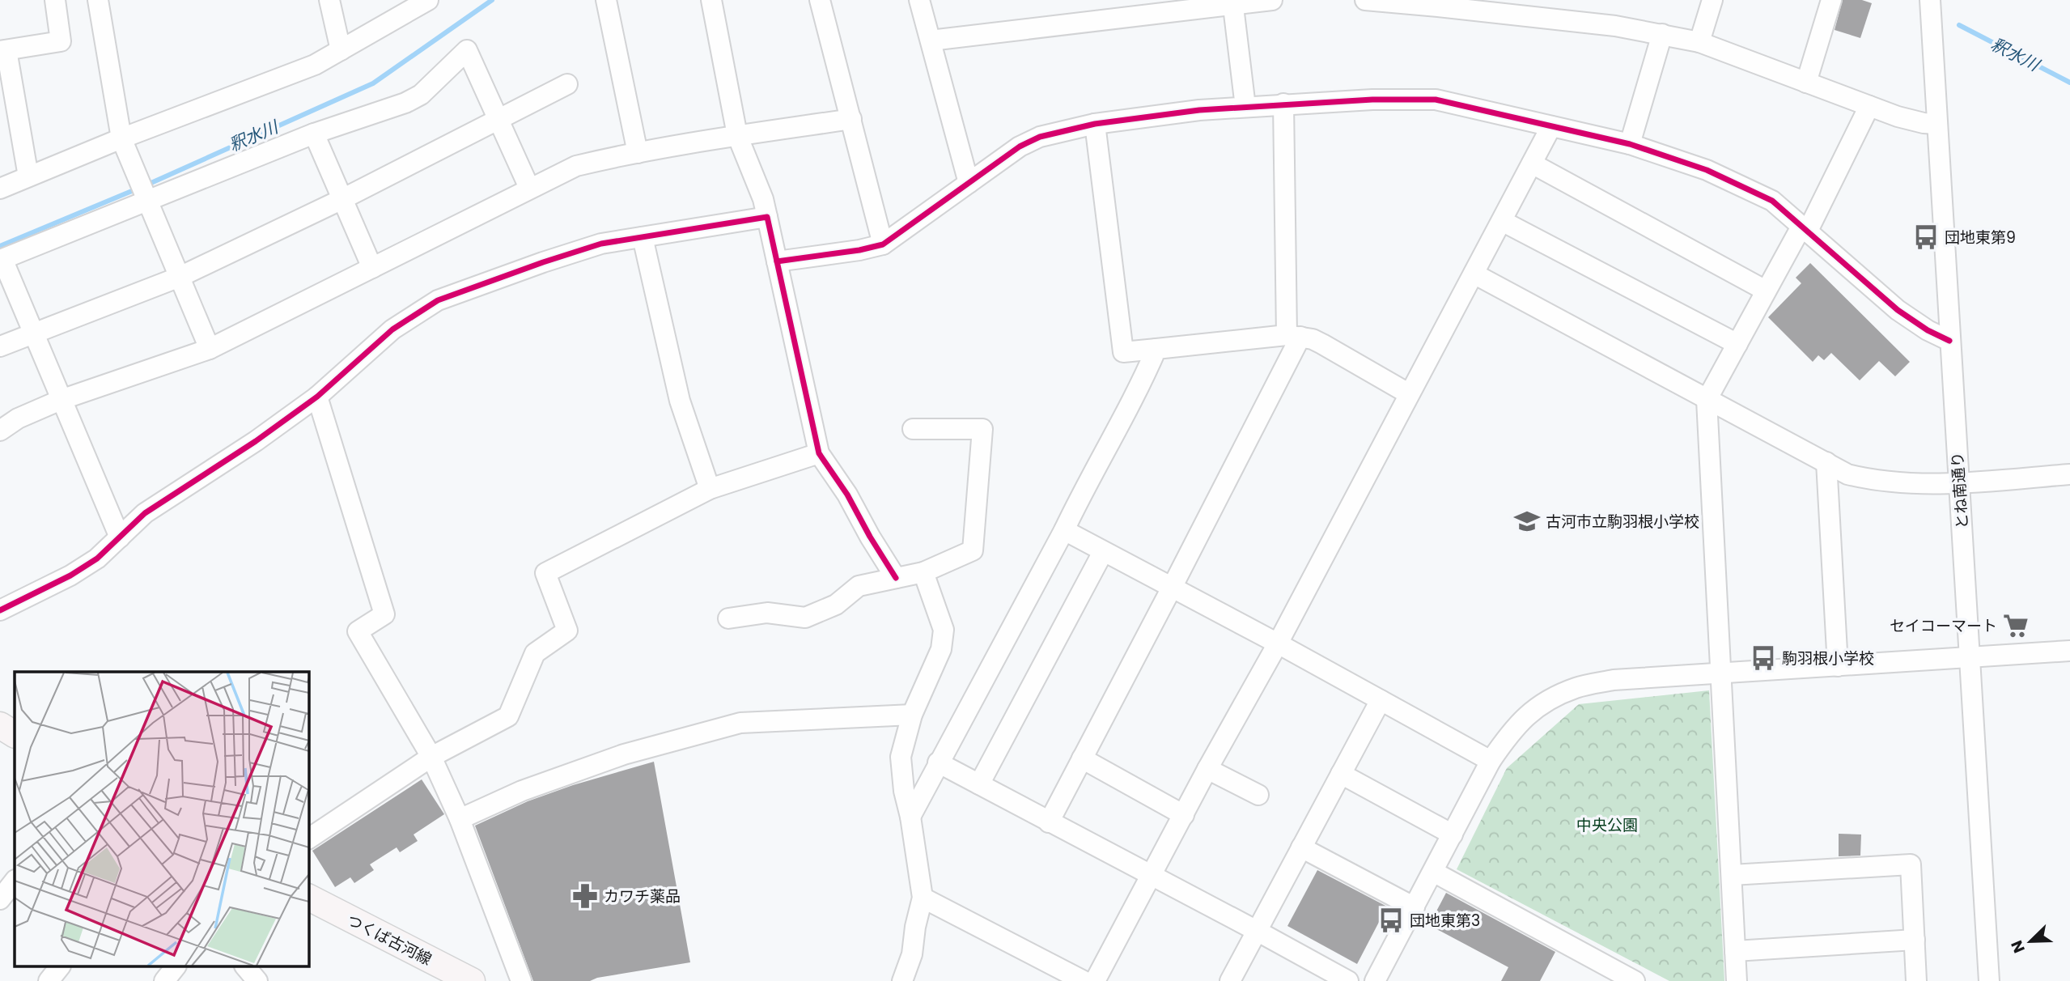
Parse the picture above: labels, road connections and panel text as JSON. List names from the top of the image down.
{
  "streets": {
    "main road": ["つくば古河線"],
    "street": ["とね南通り"]
  },
  "water": ["釈水川"],
  "parks": ["中央公園"],
  "places": {
    "bus stop": ["団地東第9", "駒羽根小学校", "団地東第3"],
    "school or university": ["古河市立駒羽根小学校"],
    "supermarket": ["セイコーマート"],
    "pharmacy": ["カワチ薬品"]
  },
  "north": "bottom left"
}
